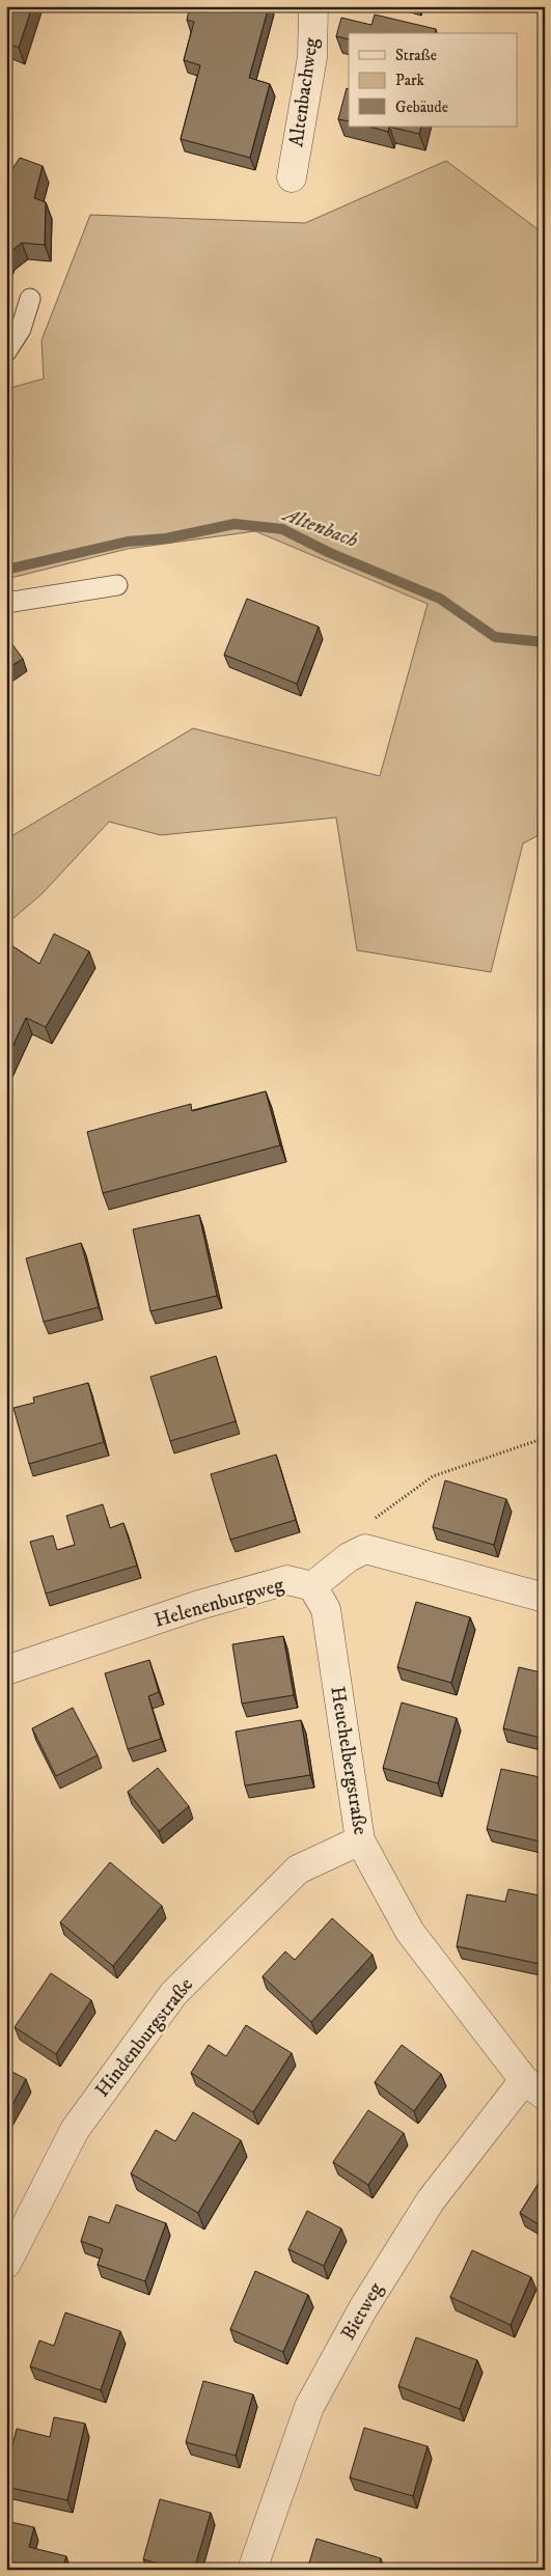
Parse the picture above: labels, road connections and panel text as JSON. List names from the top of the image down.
{
  "streets": {
    "street": [
      "Altenbachweg",
      "Helenenburgweg",
      "Heuchelbergstraße",
      "Hindenburgstraße",
      "Bietweg"
    ]
  },
  "crossings": [
    ["Helenenburgweg", "Heuchelbergstraße"],
    ["Heuchelbergstraße", "Hindenburgstraße"],
    ["Heuchelbergstraße", "Bietweg"]
  ],
  "water": ["Altenbach"],
  "legend": ["Straße", "Park", "Gebäude"]
}
